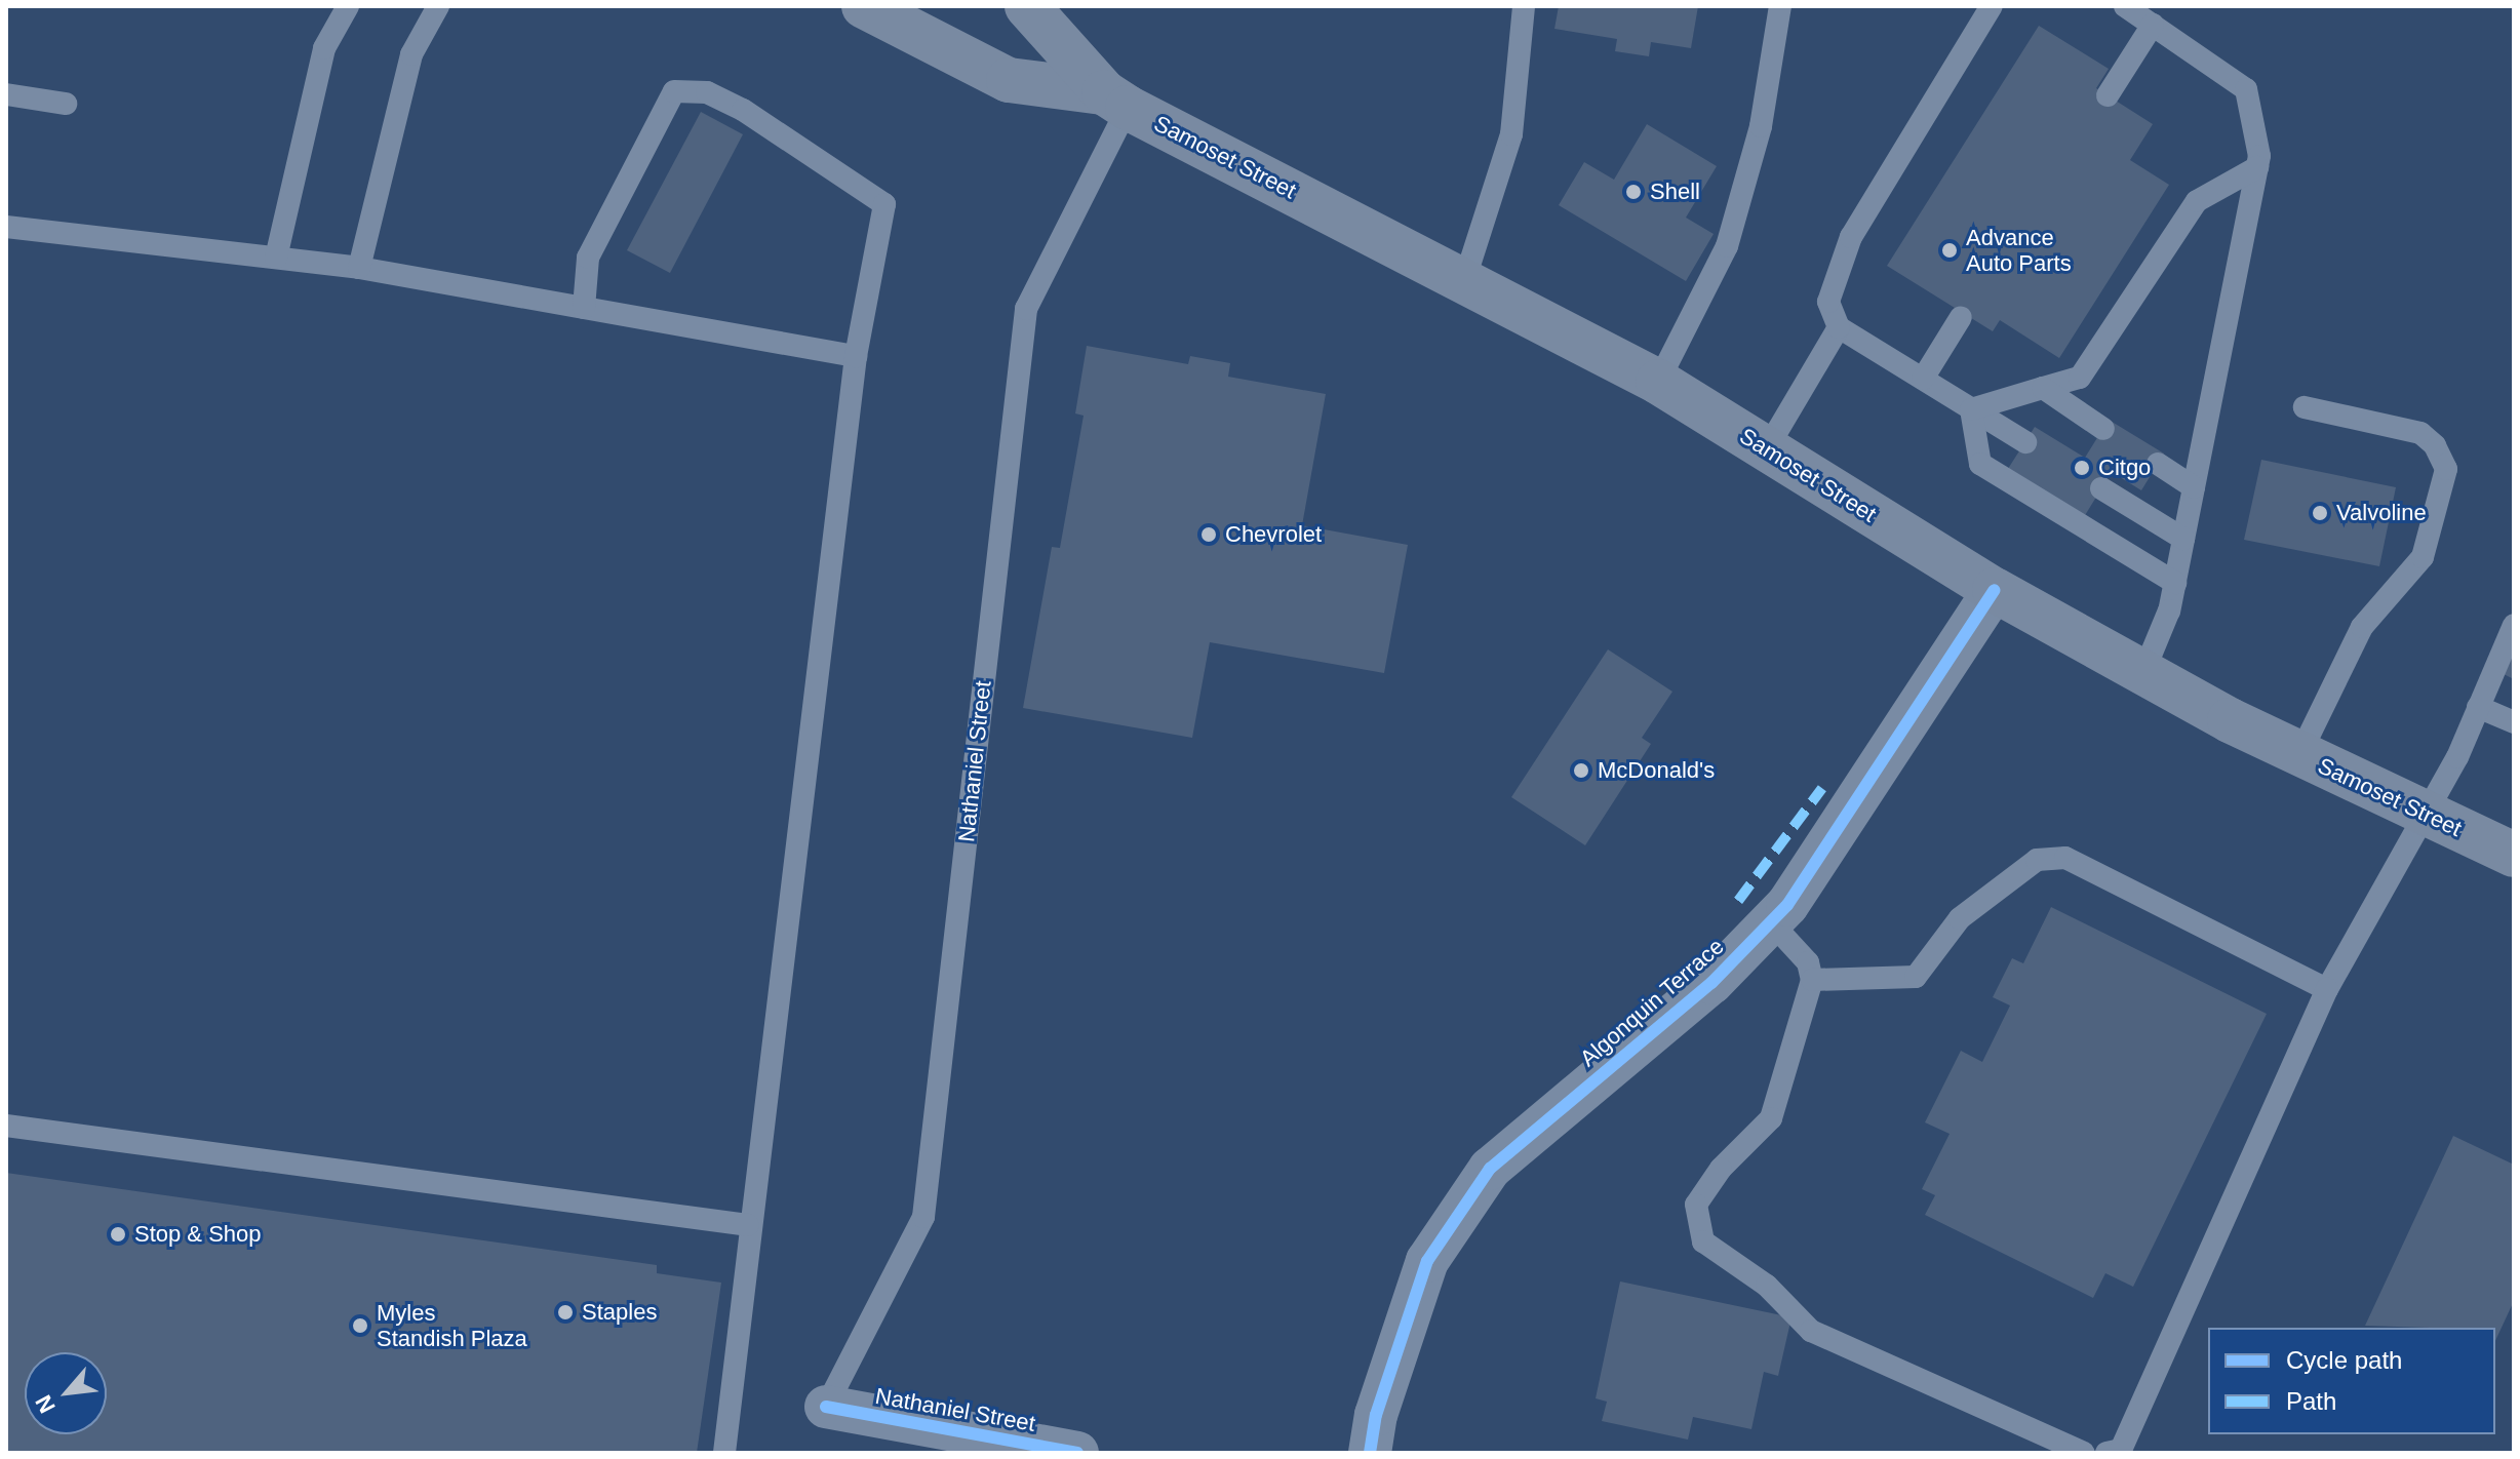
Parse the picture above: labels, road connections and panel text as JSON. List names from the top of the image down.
{
  "streets": {
    "highway": ["Samoset Street"],
    "street": ["Nathaniel Street", "Algonquin Terrace"]
  },
  "crossings": [
    ["Samoset Street", "Nathaniel Street"],
    ["Samoset Street", "Algonquin Terrace"]
  ],
  "places": [
    "Shell",
    "Advance Auto Parts",
    "Citgo",
    "Valvoline",
    "Chevrolet",
    "McDonald's",
    "Stop & Shop",
    "Staples",
    "Myles Standish Plaza"
  ],
  "legend": ["Cycle path", "Path"],
  "north": "bottom left"
}
